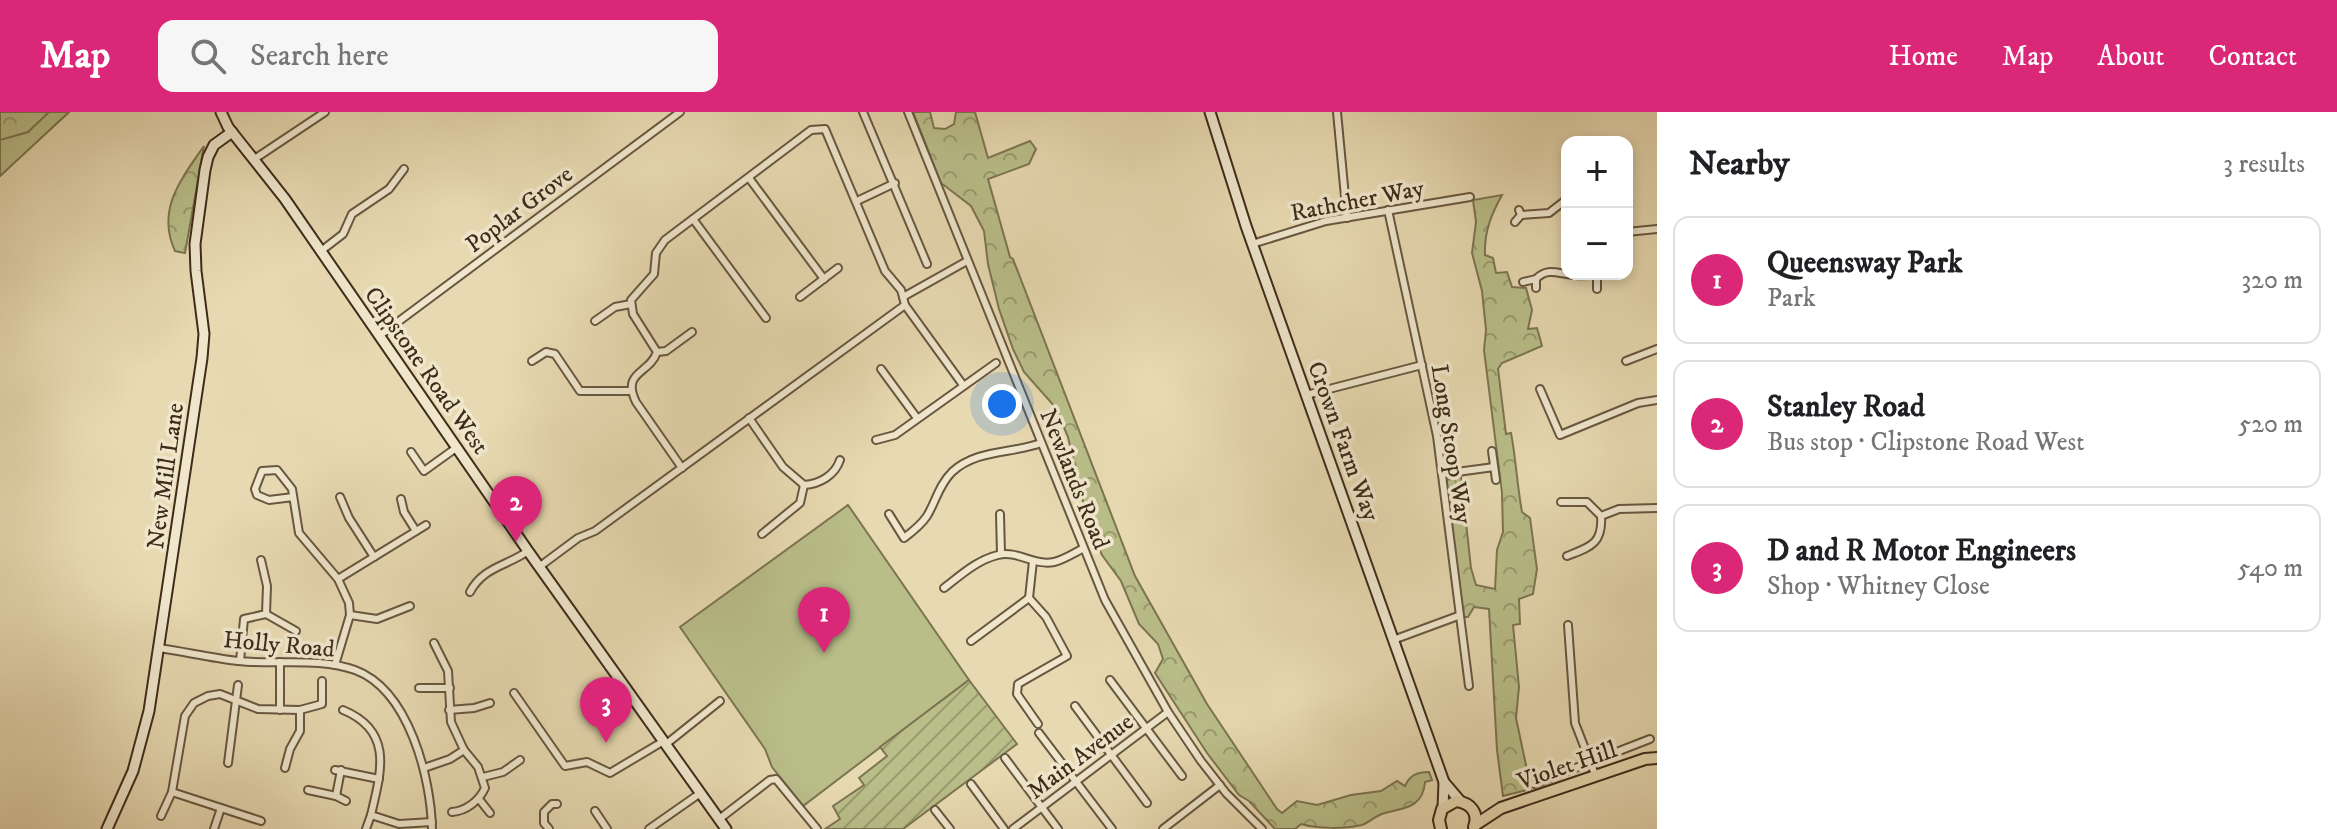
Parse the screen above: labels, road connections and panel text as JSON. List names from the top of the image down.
{
  "streets": {
    "main road": ["Violet Hill"],
    "street": [
      "Rathcher Way",
      "Poplar Grove",
      "Clipstone Road West",
      "Crown Farm Way",
      "Long Stoop Way",
      "New Mill Lane",
      "Newlands Road",
      "Holly Road",
      "Main Avenue"
    ]
  },
  "crossings": [
    ["Rathcher Way", "Crown Farm Way"],
    ["Rathcher Way", "Long Stoop Way"],
    ["Poplar Grove", "Clipstone Road West"],
    ["Clipstone Road West", "New Mill Lane"],
    ["Crown Farm Way", "Violet Hill"],
    ["New Mill Lane", "Holly Road"],
    ["Newlands Road", "Main Avenue"]
  ],
  "page": {
    "header": "Map",
    "search": "Search here",
    "nav": [
      "Home",
      "Map",
      "About",
      "Contact"
    ],
    "heading": ["Nearby", "3 results"],
    "map_buttons": ["+", "−"],
    "list": [
      {
        "mark": "1",
        "name": "Queensway Park",
        "note": "Park",
        "value": "320 m"
      },
      {
        "mark": "2",
        "name": "Stanley Road",
        "note": "Bus stop · Clipstone Road West",
        "value": "520 m"
      },
      {
        "mark": "3",
        "name": "D and R Motor Engineers",
        "note": "Shop · Whitney Close",
        "value": "540 m"
      }
    ],
    "pins": ["2", "1", "3"]
  }
}
